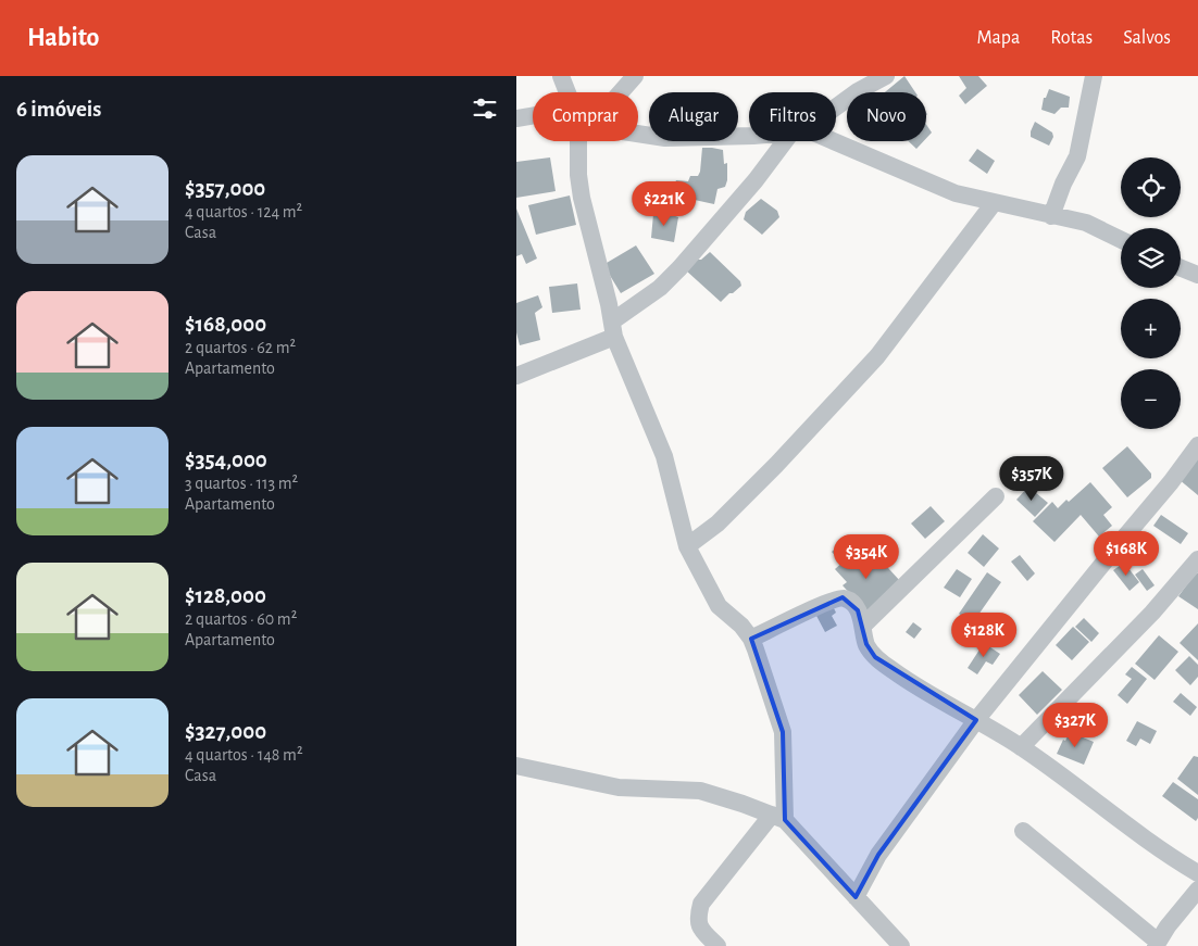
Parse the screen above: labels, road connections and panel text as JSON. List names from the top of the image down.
{
  "page": {
    "header": "Habito",
    "nav": ["Mapa", "Rotas", "Salvos"],
    "heading": "6 imóveis",
    "chip": [
      "Comprar",
      "Alugar",
      "Filtros",
      "Novo"
    ],
    "list": [
      {
        "name": "$357,000",
        "note": "4 quartos · 124 m² · Casa"
      },
      {
        "name": "$168,000",
        "note": "2 quartos · 62 m² · Apartamento"
      },
      {
        "name": "$354,000",
        "note": "3 quartos · 113 m² · Apartamento"
      },
      {
        "name": "$128,000",
        "note": "2 quartos · 60 m² · Apartamento"
      },
      {
        "name": "$327,000",
        "note": "4 quartos · 148 m² · Casa"
      }
    ],
    "map_buttons": ["+", "−"],
    "price": [
      "$221K",
      "$357K",
      "$168K",
      "$354K",
      "$128K",
      "$327K"
    ]
  }
}
